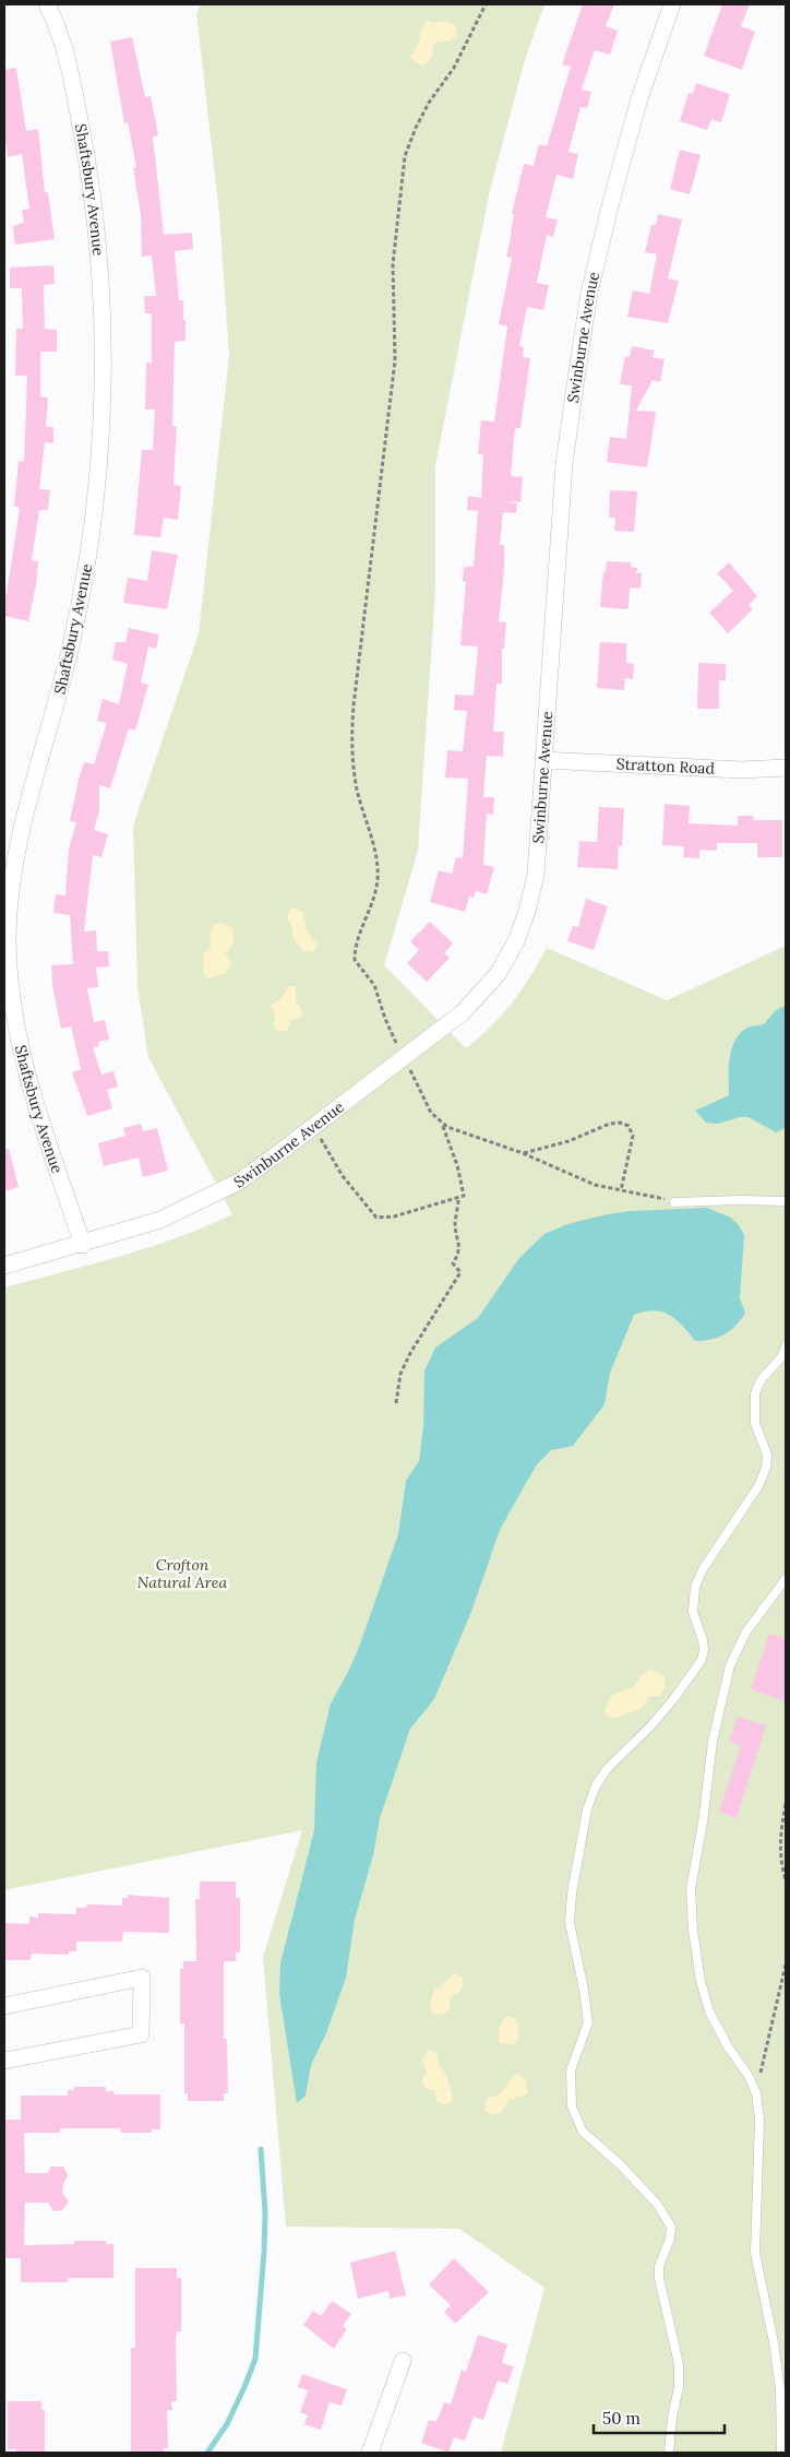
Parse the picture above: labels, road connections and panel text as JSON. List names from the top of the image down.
{
  "streets": {
    "street": ["Shaftsbury Avenue", "Swinburne Avenue", "Stratton Road"]
  },
  "crossings": [
    ["Shaftsbury Avenue", "Swinburne Avenue"],
    ["Swinburne Avenue", "Stratton Road"]
  ],
  "parks": ["Crofton Natural Area"],
  "scale_bar": "50 m"
}
